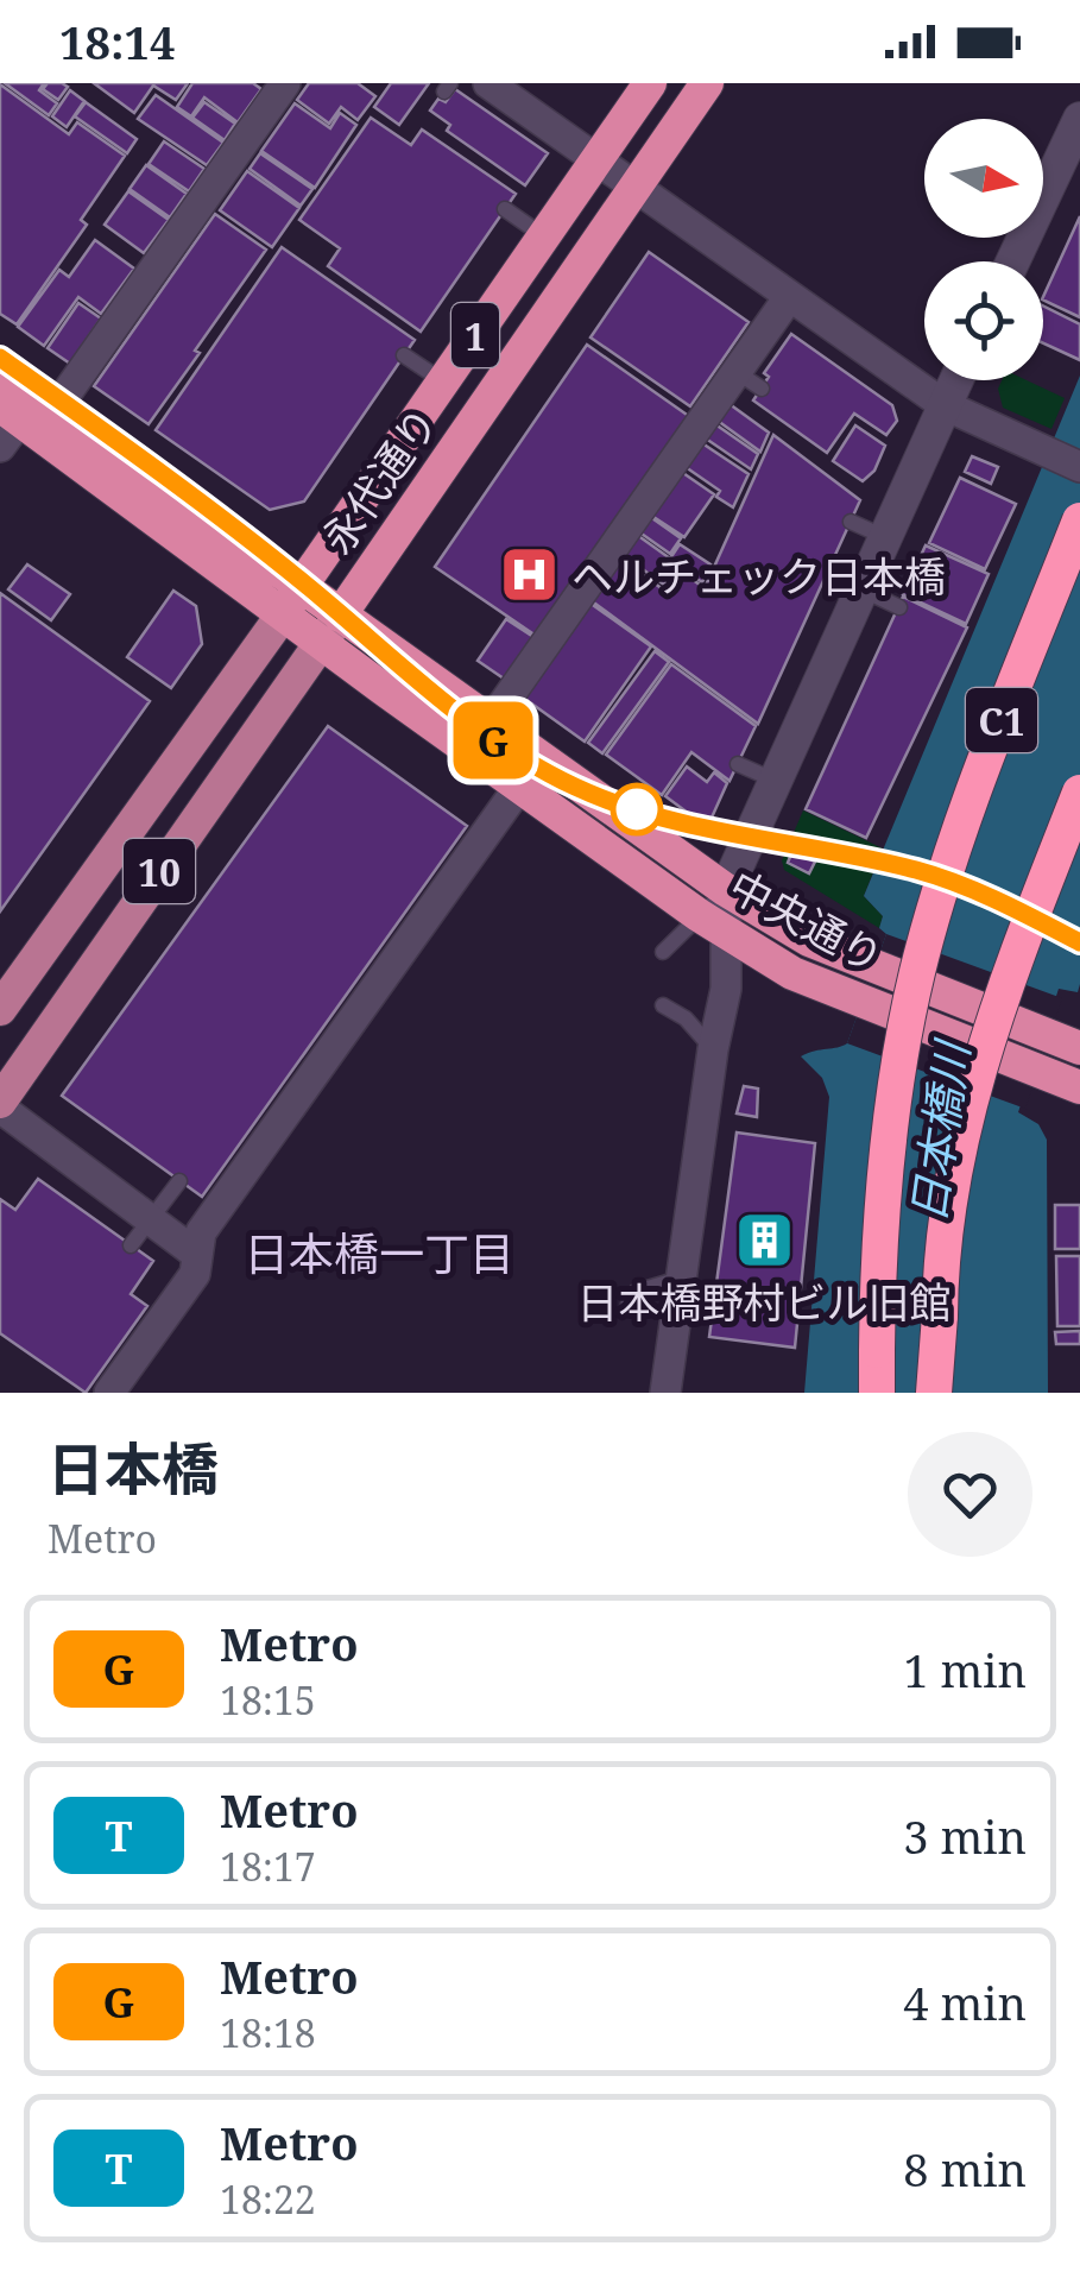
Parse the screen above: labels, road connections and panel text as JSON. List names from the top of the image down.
{
  "streets": {
    "highway": [
      "1",
      "永代通り",
      "C1",
      "中央通り"
    ],
    "main road": ["10"]
  },
  "crossings": [
    ["永代通り", "中央通り"]
  ],
  "districts": ["日本橋一丁目"],
  "water": ["日本橋川"],
  "places": {
    "hospital": ["ヘルチェック日本橋"],
    "building": ["日本橋野村ビル旧館"]
  },
  "lines": ["metro line G"],
  "north": "right",
  "page": {
    "status": "18:14",
    "on_map": "G",
    "heading": ["日本橋", "Metro"],
    "list": [
      {
        "mark": "G",
        "name": "Metro",
        "note": "18:15",
        "value": "1 min"
      },
      {
        "mark": "T",
        "name": "Metro",
        "note": "18:17",
        "value": "3 min"
      },
      {
        "mark": "G",
        "name": "Metro",
        "note": "18:18",
        "value": "4 min"
      },
      {
        "mark": "T",
        "name": "Metro",
        "note": "18:22",
        "value": "8 min"
      }
    ]
  }
}
